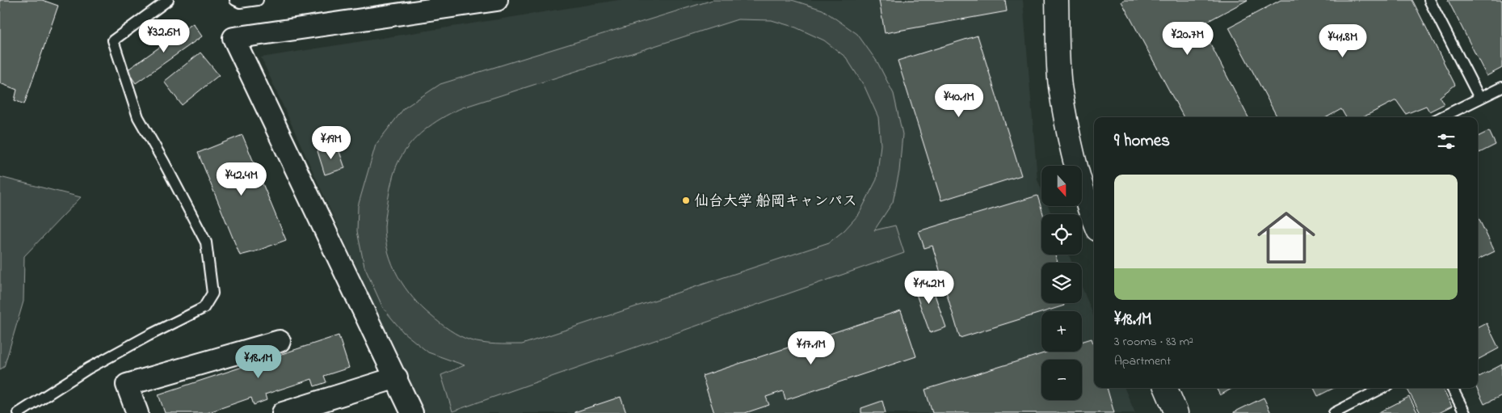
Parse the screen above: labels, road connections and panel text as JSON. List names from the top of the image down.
{
  "places": ["仙台大学 船岡キャンパス"],
  "north": "bottom",
  "page": {
    "price": [
      "¥32.6M",
      "¥20.7M",
      "¥41.8M",
      "¥40.1M",
      "¥19M",
      "¥42.4M",
      "¥14.2M",
      "¥17.1M",
      "¥18.1M"
    ],
    "heading": "9 homes",
    "map_buttons": ["+", "−"],
    "list": [
      {
        "name": "¥18.1M",
        "note": "3 rooms · 83 m² · Apartment"
      }
    ]
  }
}
